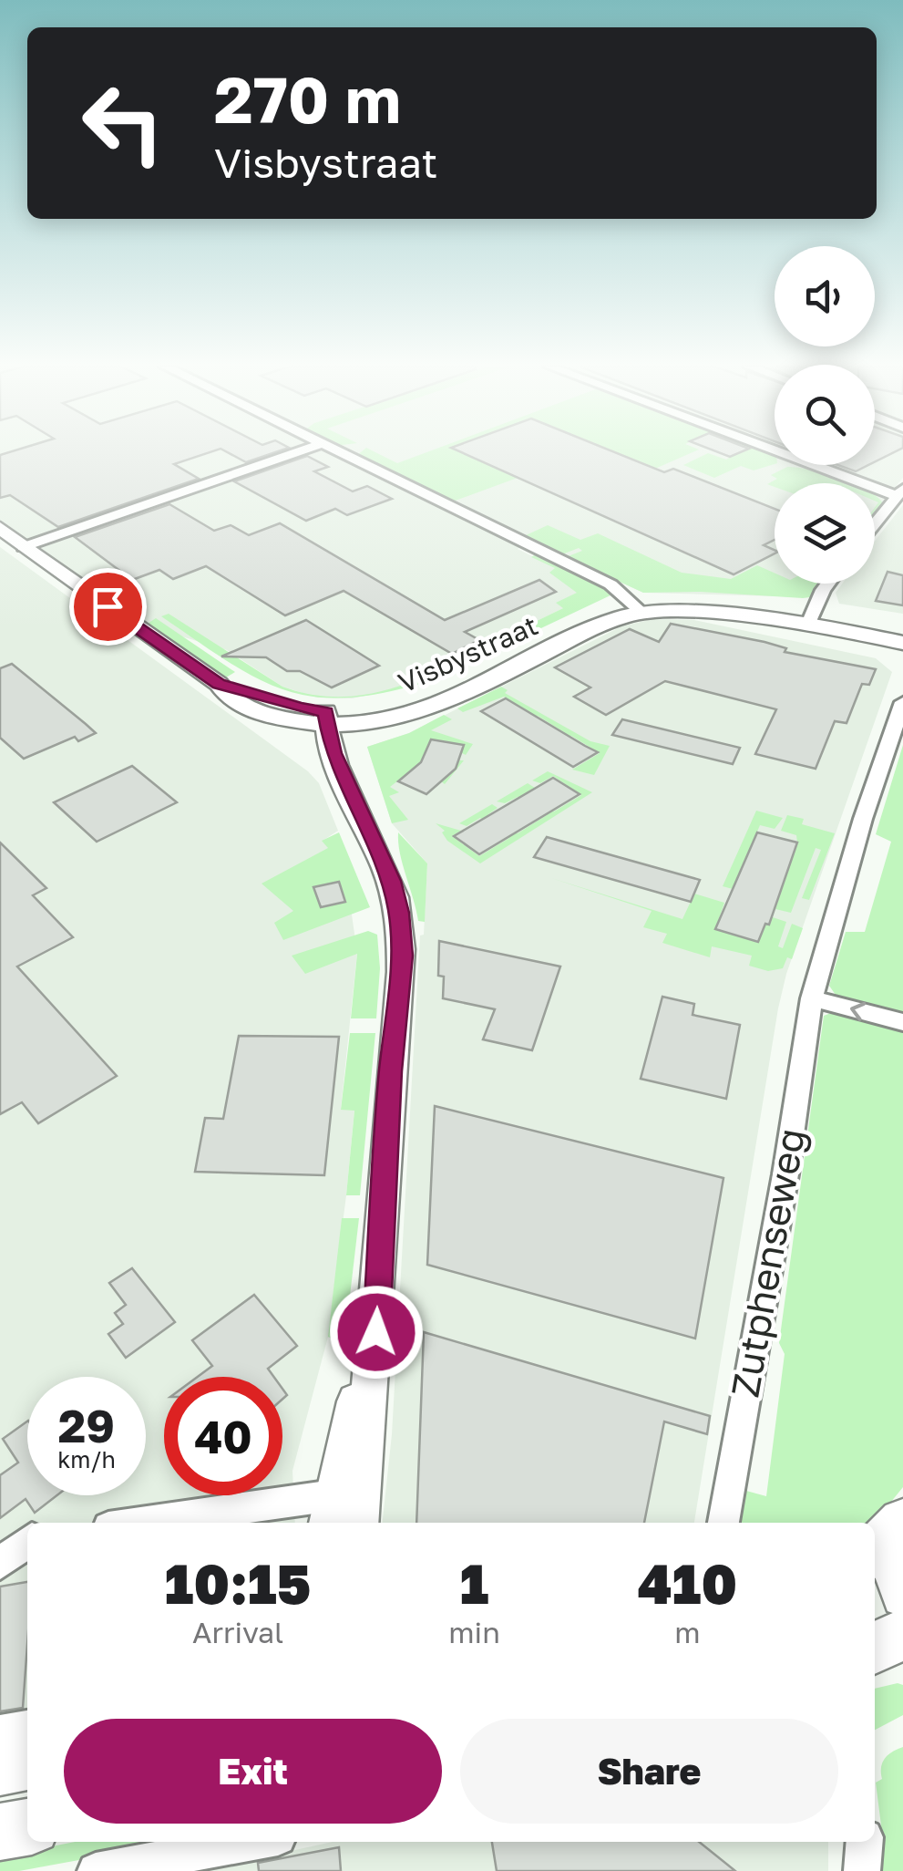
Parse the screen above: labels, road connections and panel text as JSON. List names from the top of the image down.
{
  "streets": {
    "street": ["Visbystraat", "Zutphenseweg"]
  },
  "page": {
    "turn": ["270 m", "Visbystraat"],
    "speed": "29 km/h",
    "limit": "40",
    "eta": [
      "10:15",
      "Arrival",
      "1",
      "min",
      "410",
      "m"
    ],
    "buttons": ["Exit", "Share"]
  }
}
